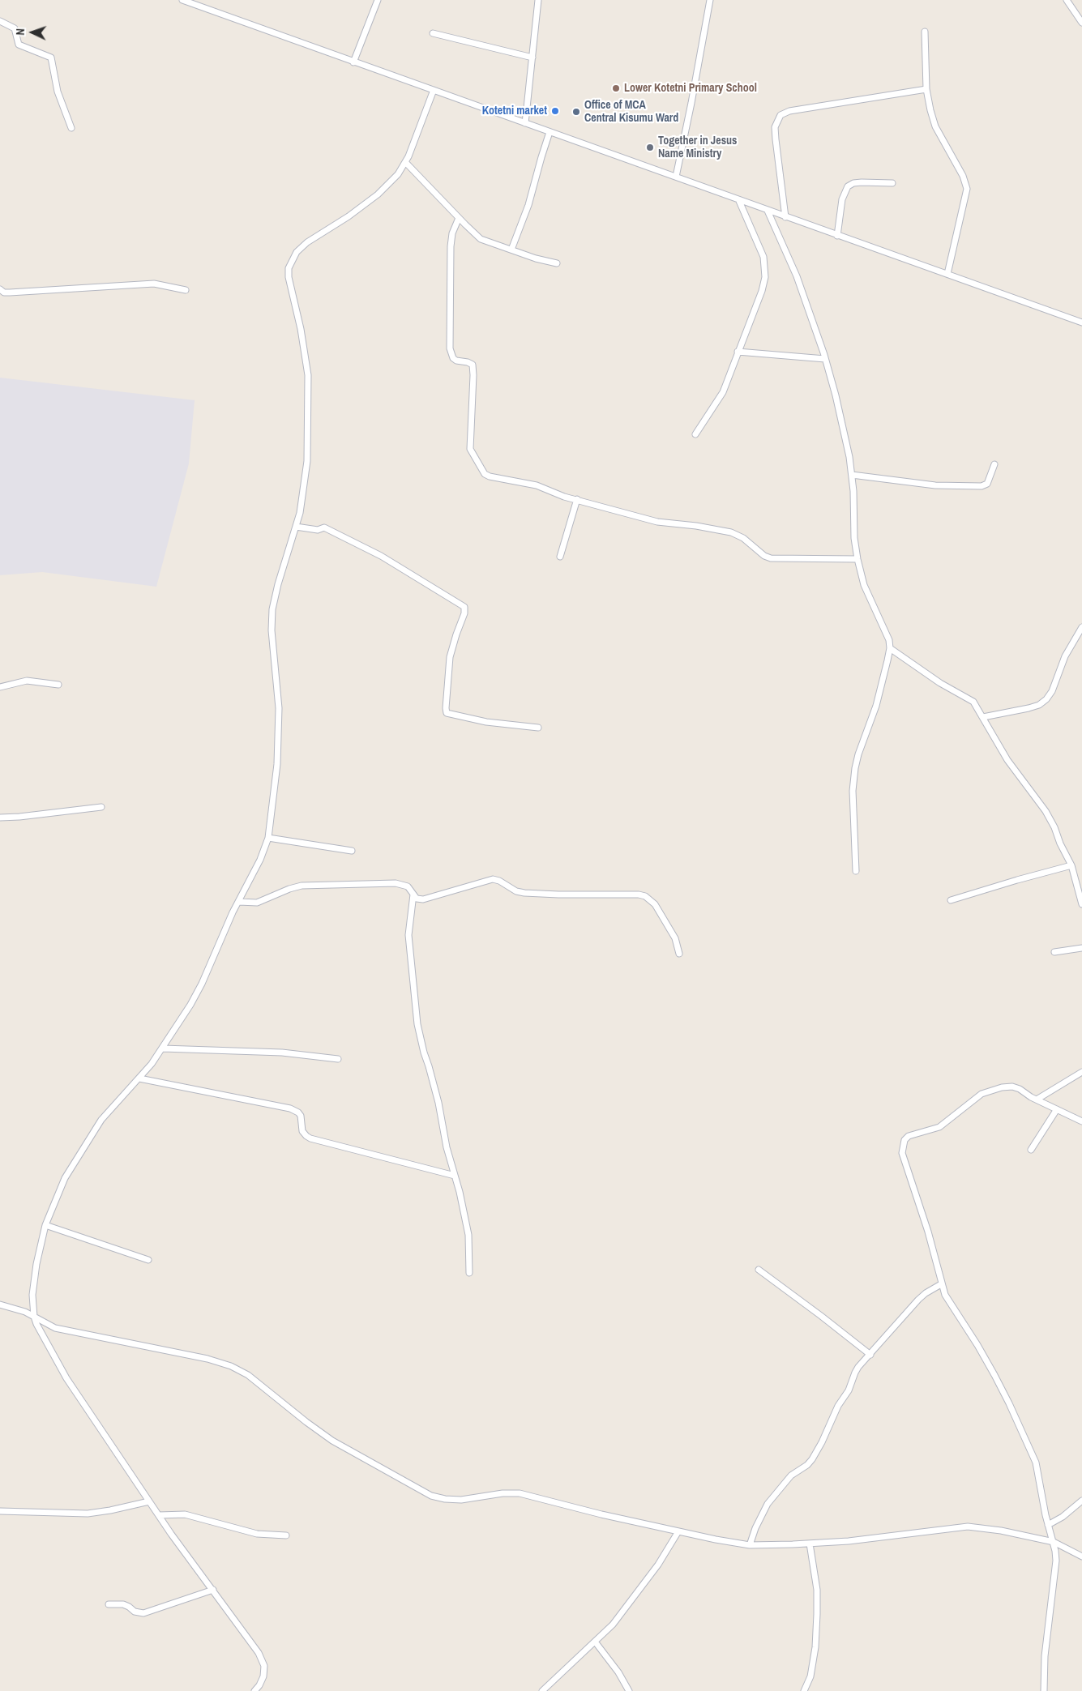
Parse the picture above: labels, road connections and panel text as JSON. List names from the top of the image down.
{
  "places": [
    "Lower Kotetni Primary School",
    "Kotetni market",
    "Office of MCA Central Kisumu Ward",
    "Together in Jesus Name Ministry"
  ],
  "north": "left"
}
